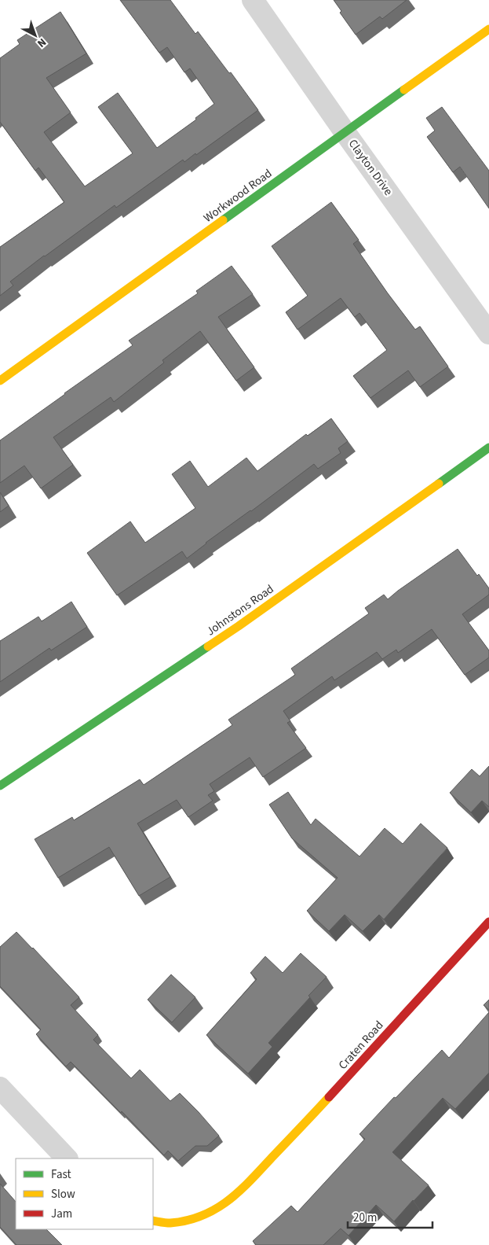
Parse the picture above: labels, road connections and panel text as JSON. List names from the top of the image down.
{
  "streets": {
    "street": [
      "Clayton Drive",
      "Workwood Road",
      "Johnstons Road",
      "Craten Road"
    ]
  },
  "crossings": [
    ["Clayton Drive", "Workwood Road"]
  ],
  "legend": ["Fast", "Slow", "Jam"],
  "scale_bar": "20 m",
  "north": "bottom right"
}
